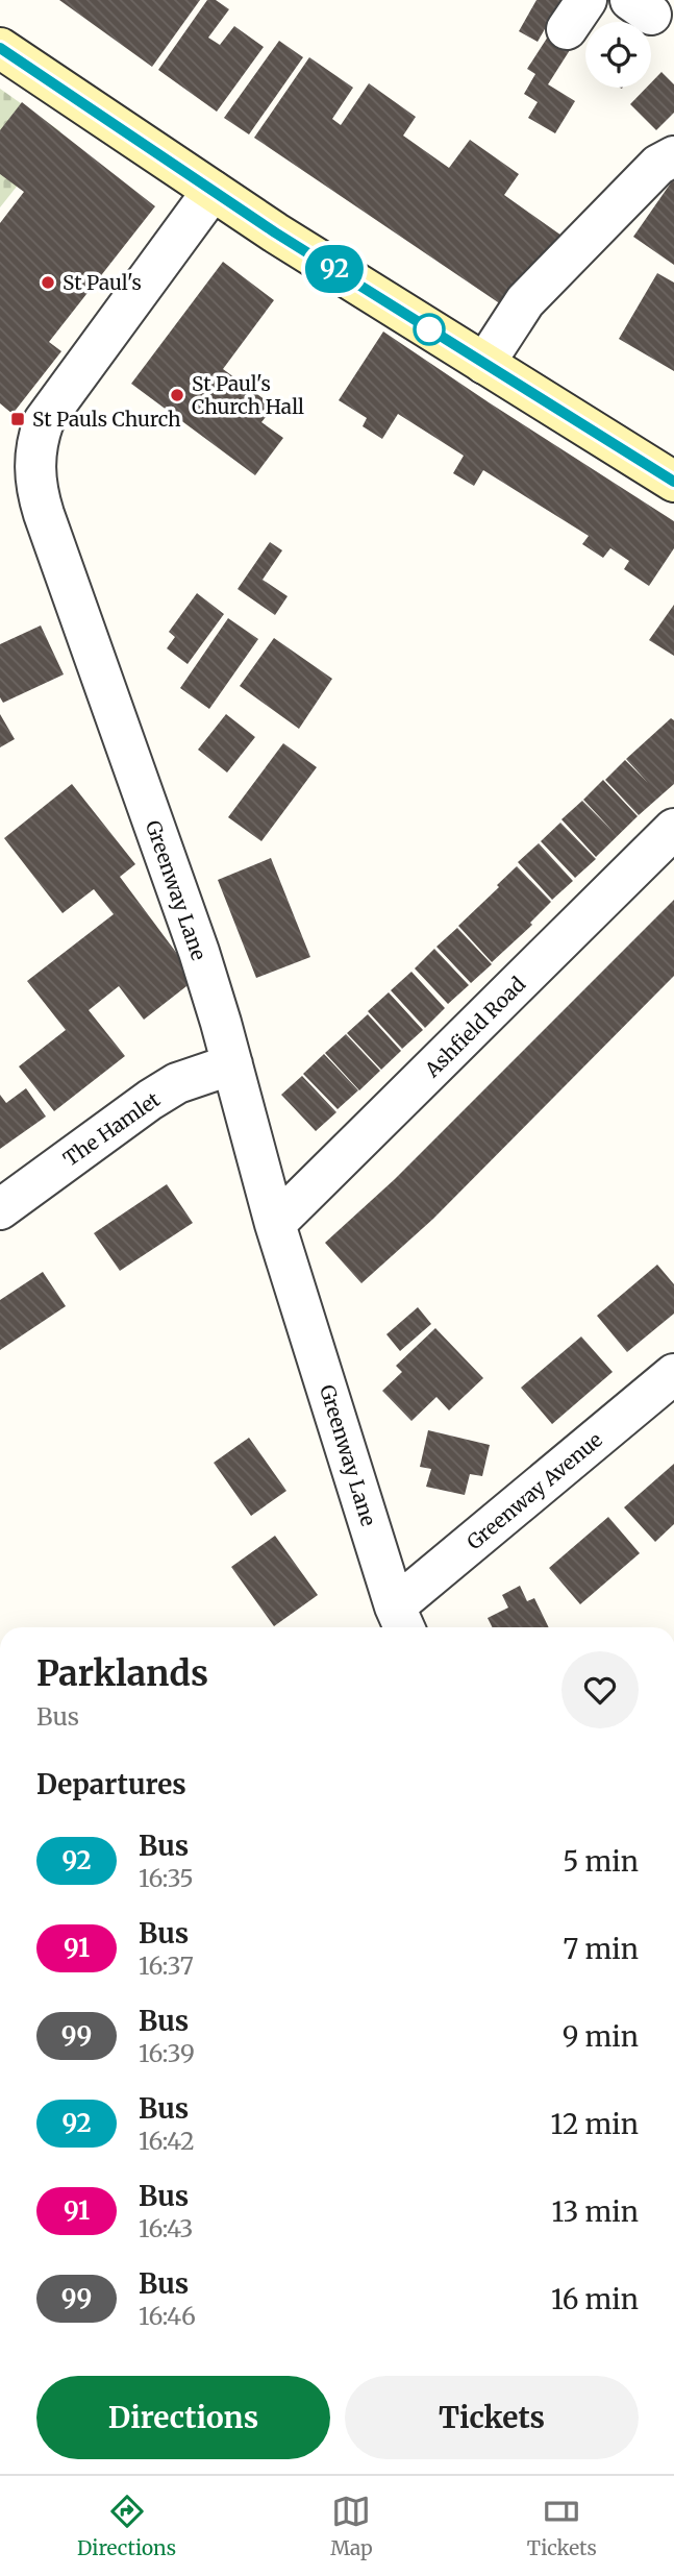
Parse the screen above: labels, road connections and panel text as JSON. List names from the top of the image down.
{
  "streets": {
    "street": [
      "Greenway Lane",
      "Ashfield Road",
      "The Hamlet",
      "Greenway Avenue"
    ]
  },
  "crossings": [
    ["Greenway Lane", "Ashfield Road"],
    ["Greenway Lane", "The Hamlet"],
    ["Greenway Lane", "Greenway Avenue"]
  ],
  "places": {
    "other": ["St Paul's", "St Paul's Church Hall"],
    "transit": ["St Pauls Church"]
  },
  "lines": ["bus line 92"],
  "page": {
    "on_map": "92",
    "heading": [
      ["Parklands", "Bus"],
      "Departures"
    ],
    "list": [
      {
        "mark": "92",
        "name": "Bus",
        "note": "16:35",
        "value": "5 min"
      },
      {
        "mark": "91",
        "name": "Bus",
        "note": "16:37",
        "value": "7 min"
      },
      {
        "mark": "99",
        "name": "Bus",
        "note": "16:39",
        "value": "9 min"
      },
      {
        "mark": "92",
        "name": "Bus",
        "note": "16:42",
        "value": "12 min"
      },
      {
        "mark": "91",
        "name": "Bus",
        "note": "16:43",
        "value": "13 min"
      },
      {
        "mark": "99",
        "name": "Bus",
        "note": "16:46",
        "value": "16 min"
      }
    ],
    "buttons": ["Directions", "Tickets"],
    "tabs": ["Directions", "Map", "Tickets"]
  }
}
